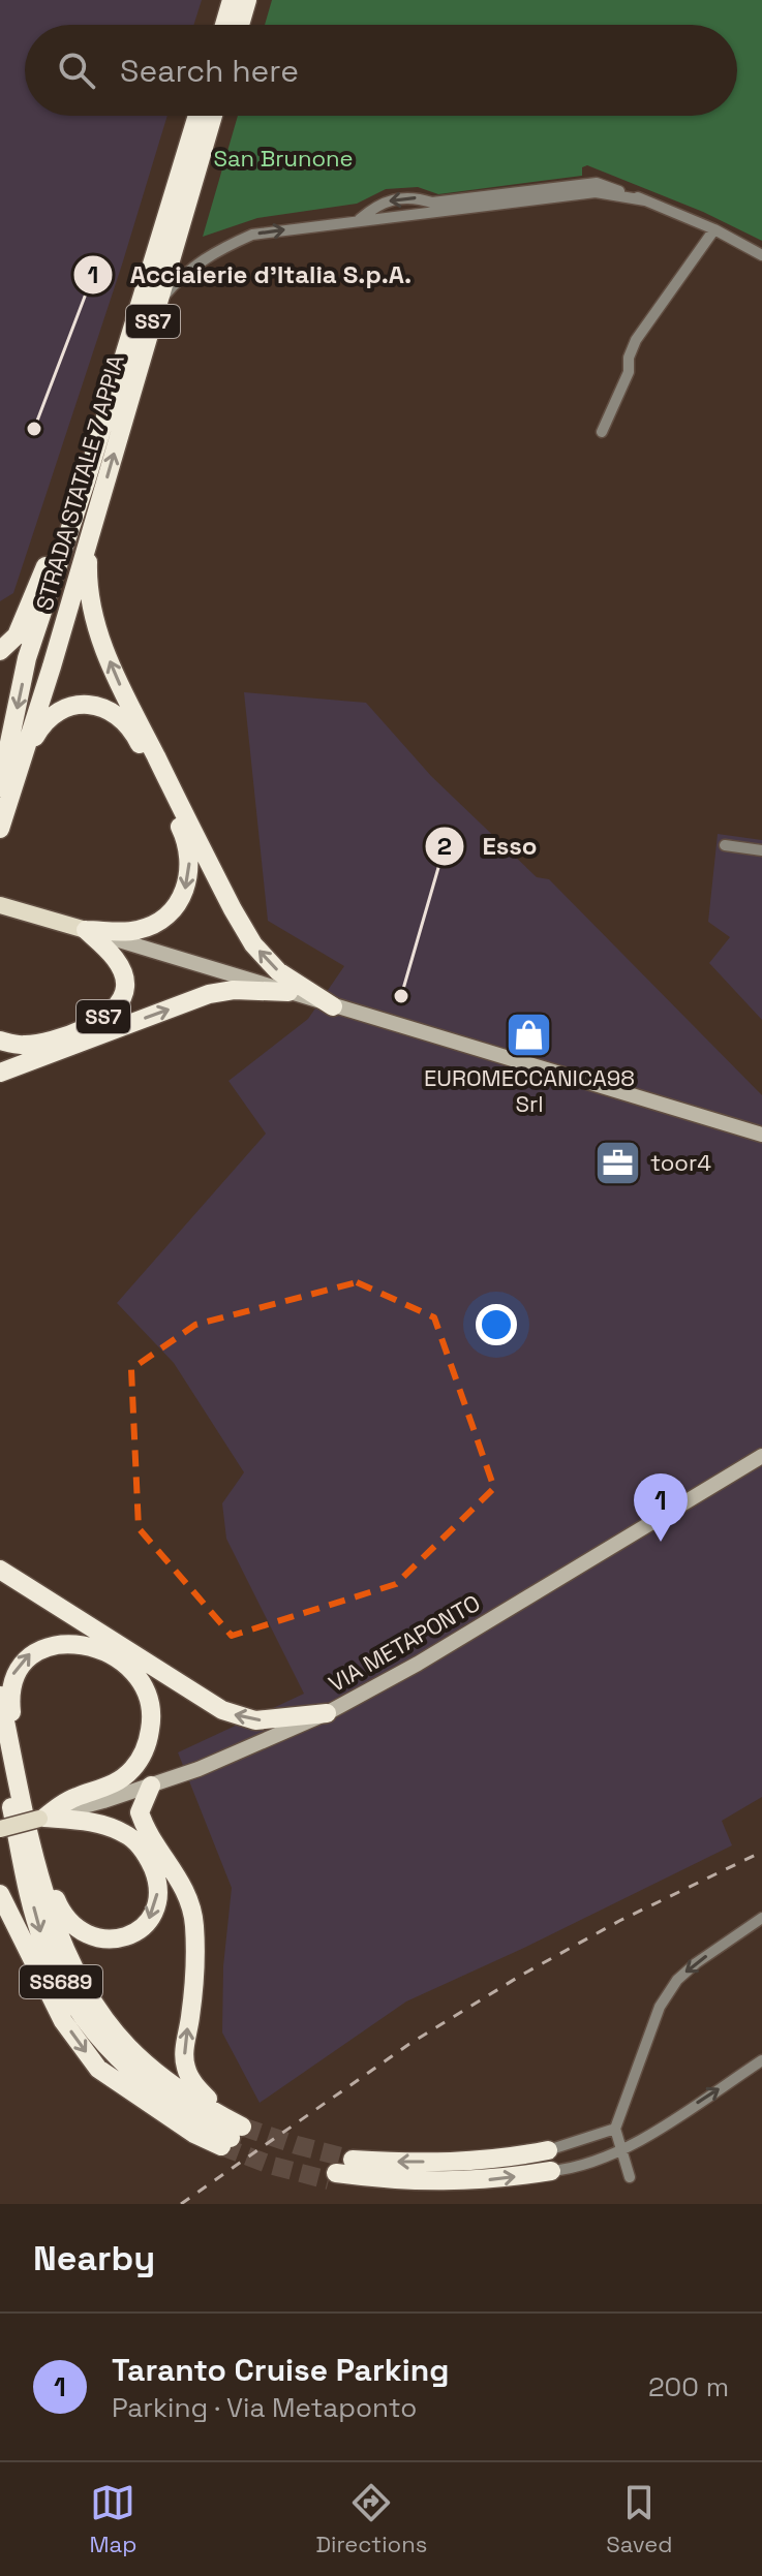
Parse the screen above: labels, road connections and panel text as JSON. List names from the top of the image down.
{
  "streets": {
    "highway": ["SS7", "STRADA STATALE 7 APPIA", "SS689"],
    "main road": ["VIA METAPONTO"]
  },
  "parks": ["San Brunone"],
  "places": {
    "other": ["Acciaierie d'Italia S.p.A.", "Esso"],
    "shop": ["EUROMECCANICA98 Srl"],
    "office": ["toor4"]
  },
  "page": {
    "search": "Search here",
    "pins": "1",
    "heading": "Nearby",
    "list": [
      {
        "mark": "1",
        "name": "Taranto Cruise Parking",
        "note": "Parking · Via Metaponto",
        "value": "200 m"
      }
    ],
    "nav": ["Map", "Directions", "Saved"]
  }
}
